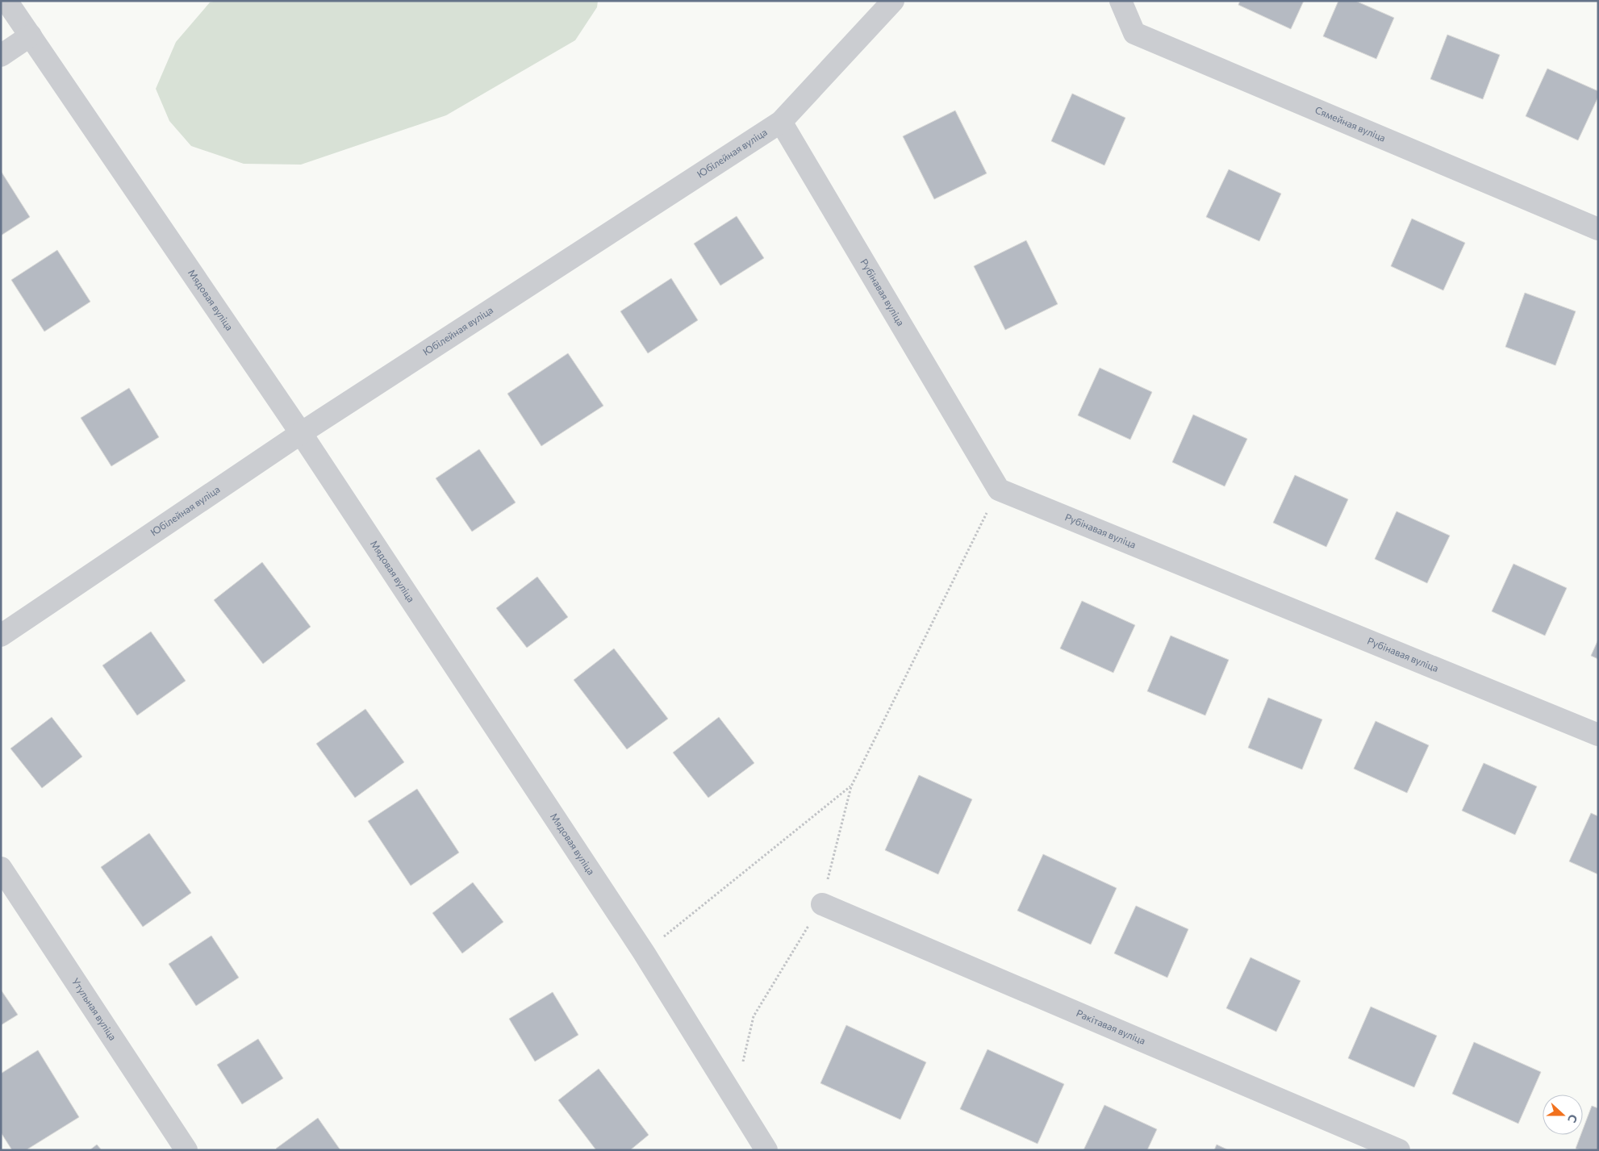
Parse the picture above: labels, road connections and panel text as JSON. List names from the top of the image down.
{
  "streets": {
    "street": [
      "Сямейная вуліца",
      "Юбілейная вуліца",
      "Рубінавая вуліца",
      "Мядовая вуліца",
      "Утульная вуліца",
      "Ракітавая вуліца"
    ]
  },
  "crossings": [
    ["Юбілейная вуліца", "Рубінавая вуліца"],
    ["Юбілейная вуліца", "Мядовая вуліца"]
  ],
  "north": "right"
}
